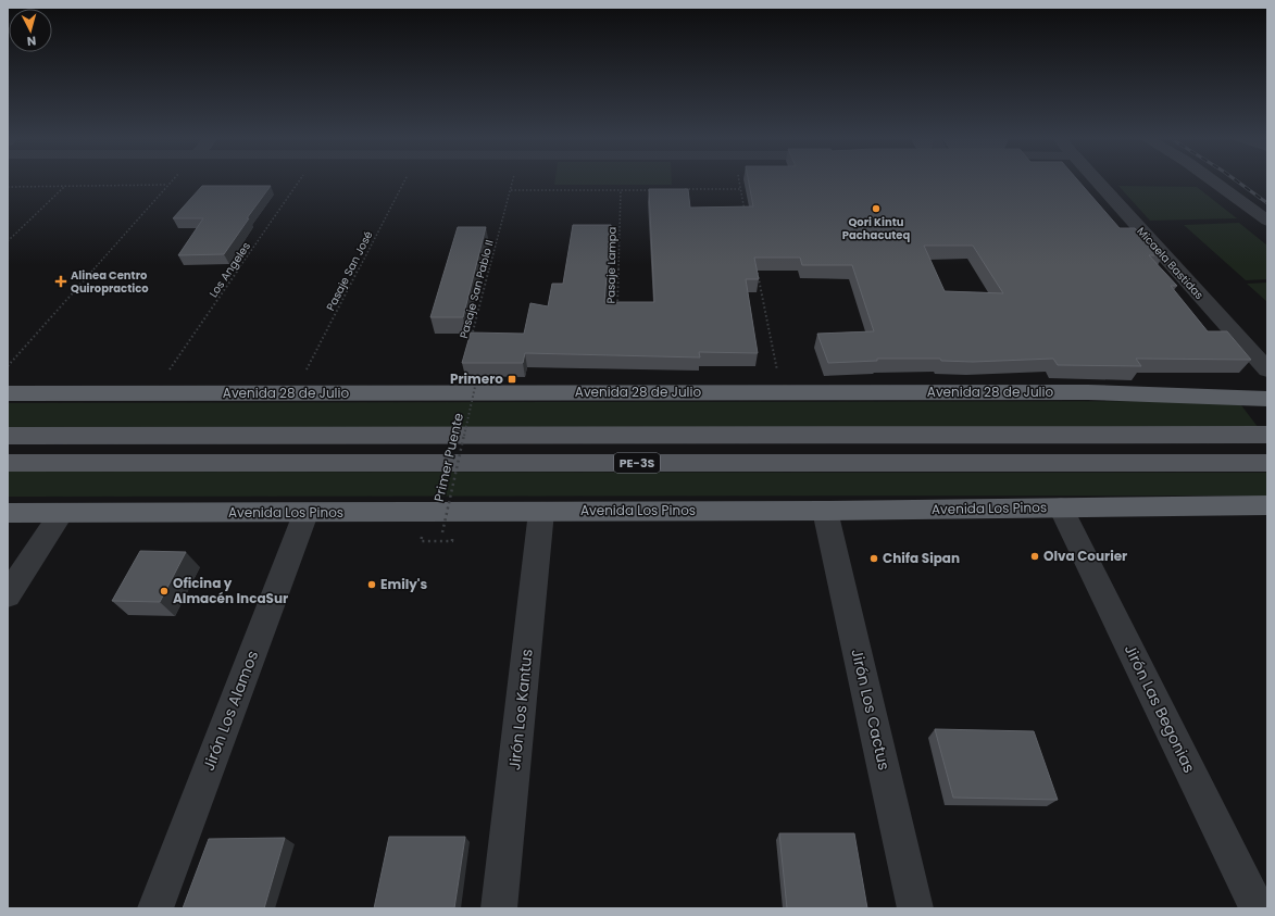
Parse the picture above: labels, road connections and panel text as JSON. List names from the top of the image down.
{
  "streets": {
    "highway": ["Avenida 28 de Julio", "Avenida Los Pinos"],
    "main road": ["PE-3S"],
    "street": [
      "Micaela Bastidas",
      "Jirón Las Begonias",
      "Jirón Los Kantus",
      "Jirón Los Cactus",
      "Jirón Los Alamos"
    ],
    "path": [
      "Pasaje Lampa",
      "Los Angeles",
      "Pasaje San José",
      "Pasaje San Pablo II",
      "Primer Puente"
    ]
  },
  "crossings": [
    ["Pasaje Lampa", "Pasaje San Pablo II"],
    ["Los Angeles", "Avenida 28 de Julio"],
    ["Pasaje San José", "Avenida 28 de Julio"],
    ["Avenida Los Pinos", "Jirón Las Begonias"],
    ["Avenida Los Pinos", "Jirón Los Kantus"],
    ["Avenida Los Pinos", "Jirón Los Cactus"],
    ["Avenida Los Pinos", "Jirón Los Alamos"]
  ],
  "places": {
    "other": [
      "Qori Kintu Pachacuteq",
      "Olva Courier",
      "Chifa Sipan",
      "Emily's",
      "Oficina y Almacén IncaSur"
    ],
    "health": ["Alinea Centro Quiropractico"],
    "transit": ["Primero"]
  },
  "north": "bottom"
}
